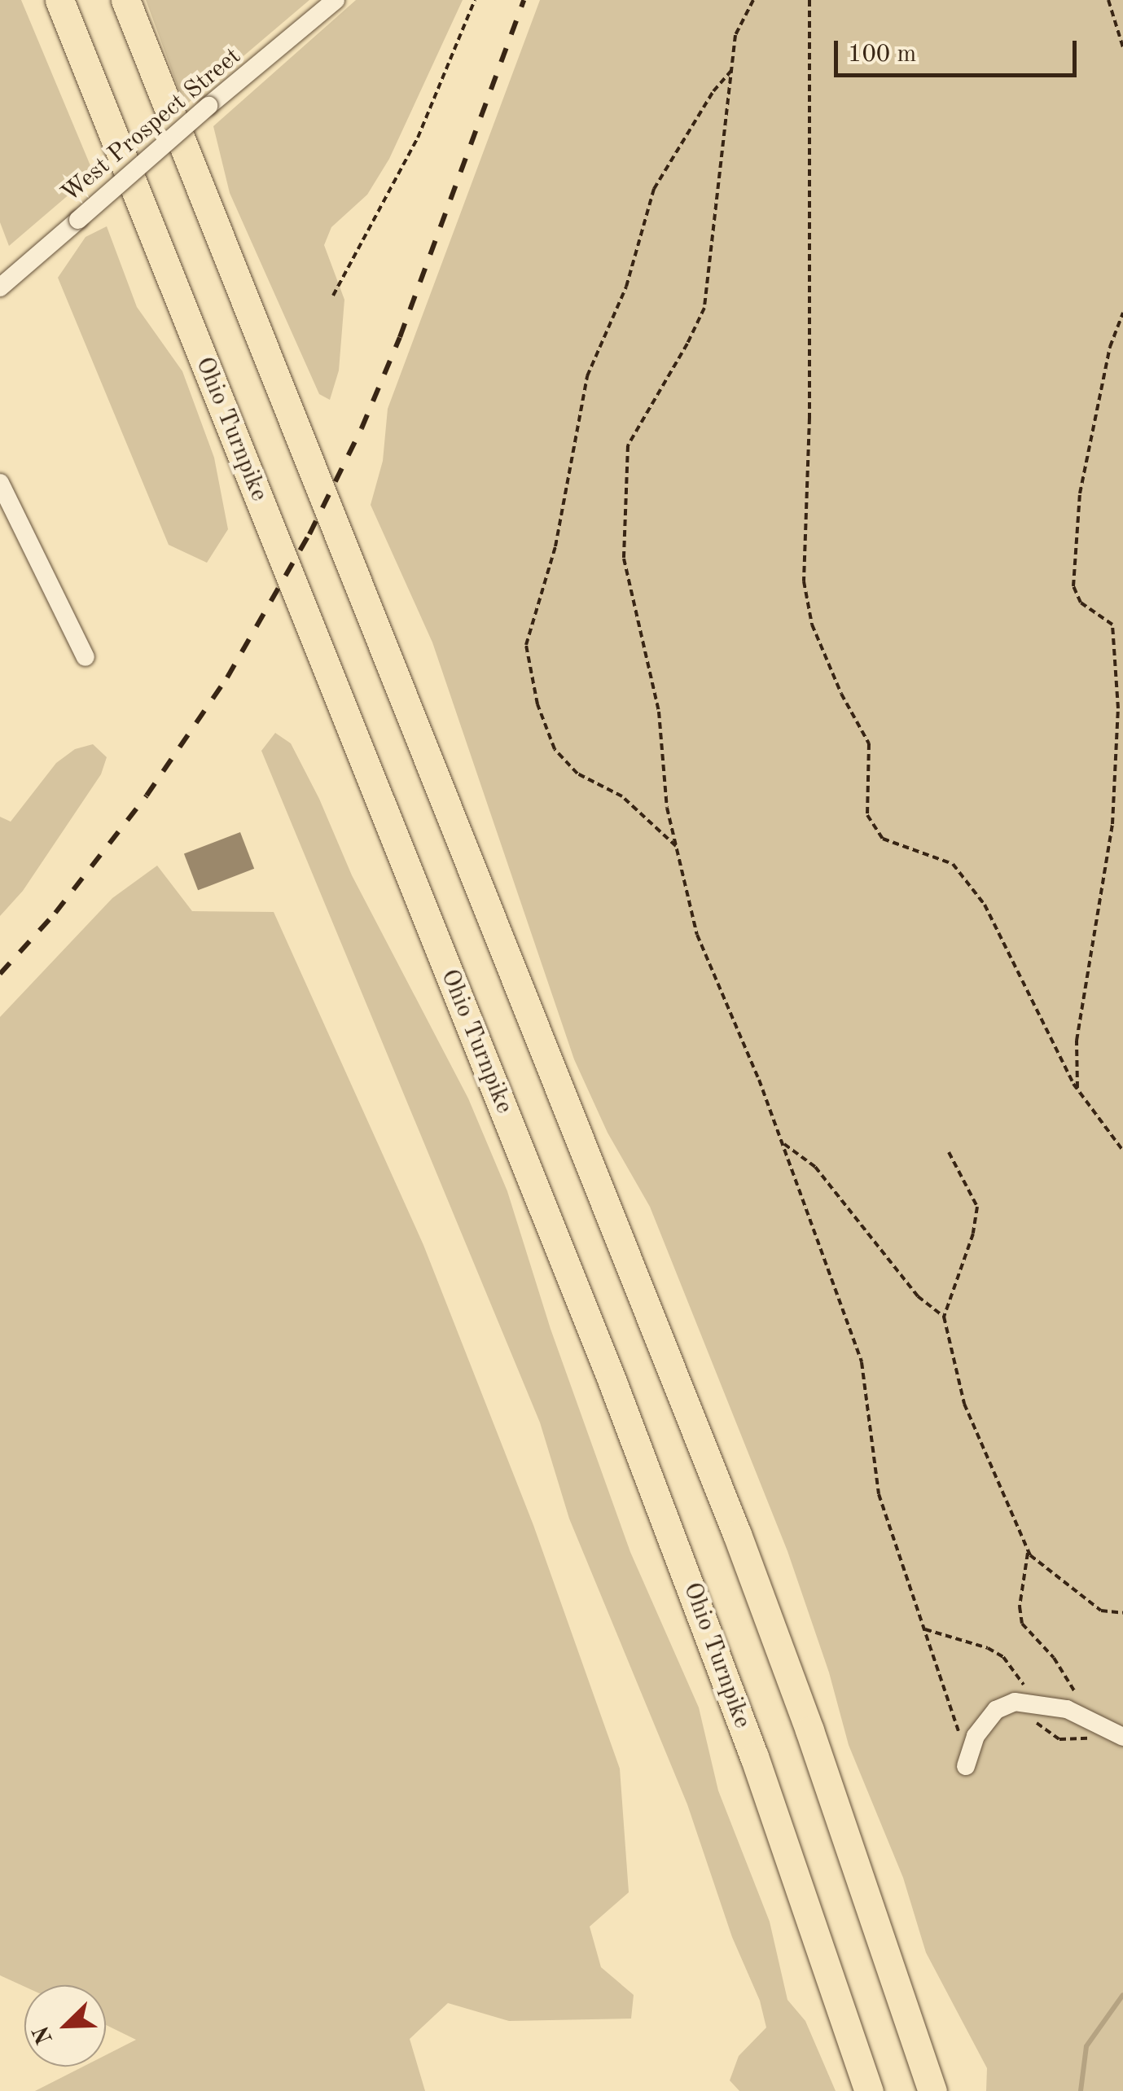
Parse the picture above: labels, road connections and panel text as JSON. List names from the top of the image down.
{
  "streets": {
    "highway": ["Ohio Turnpike"],
    "street": ["West Prospect Street"]
  },
  "scale_bar": "100 m",
  "north": "bottom left"
}
